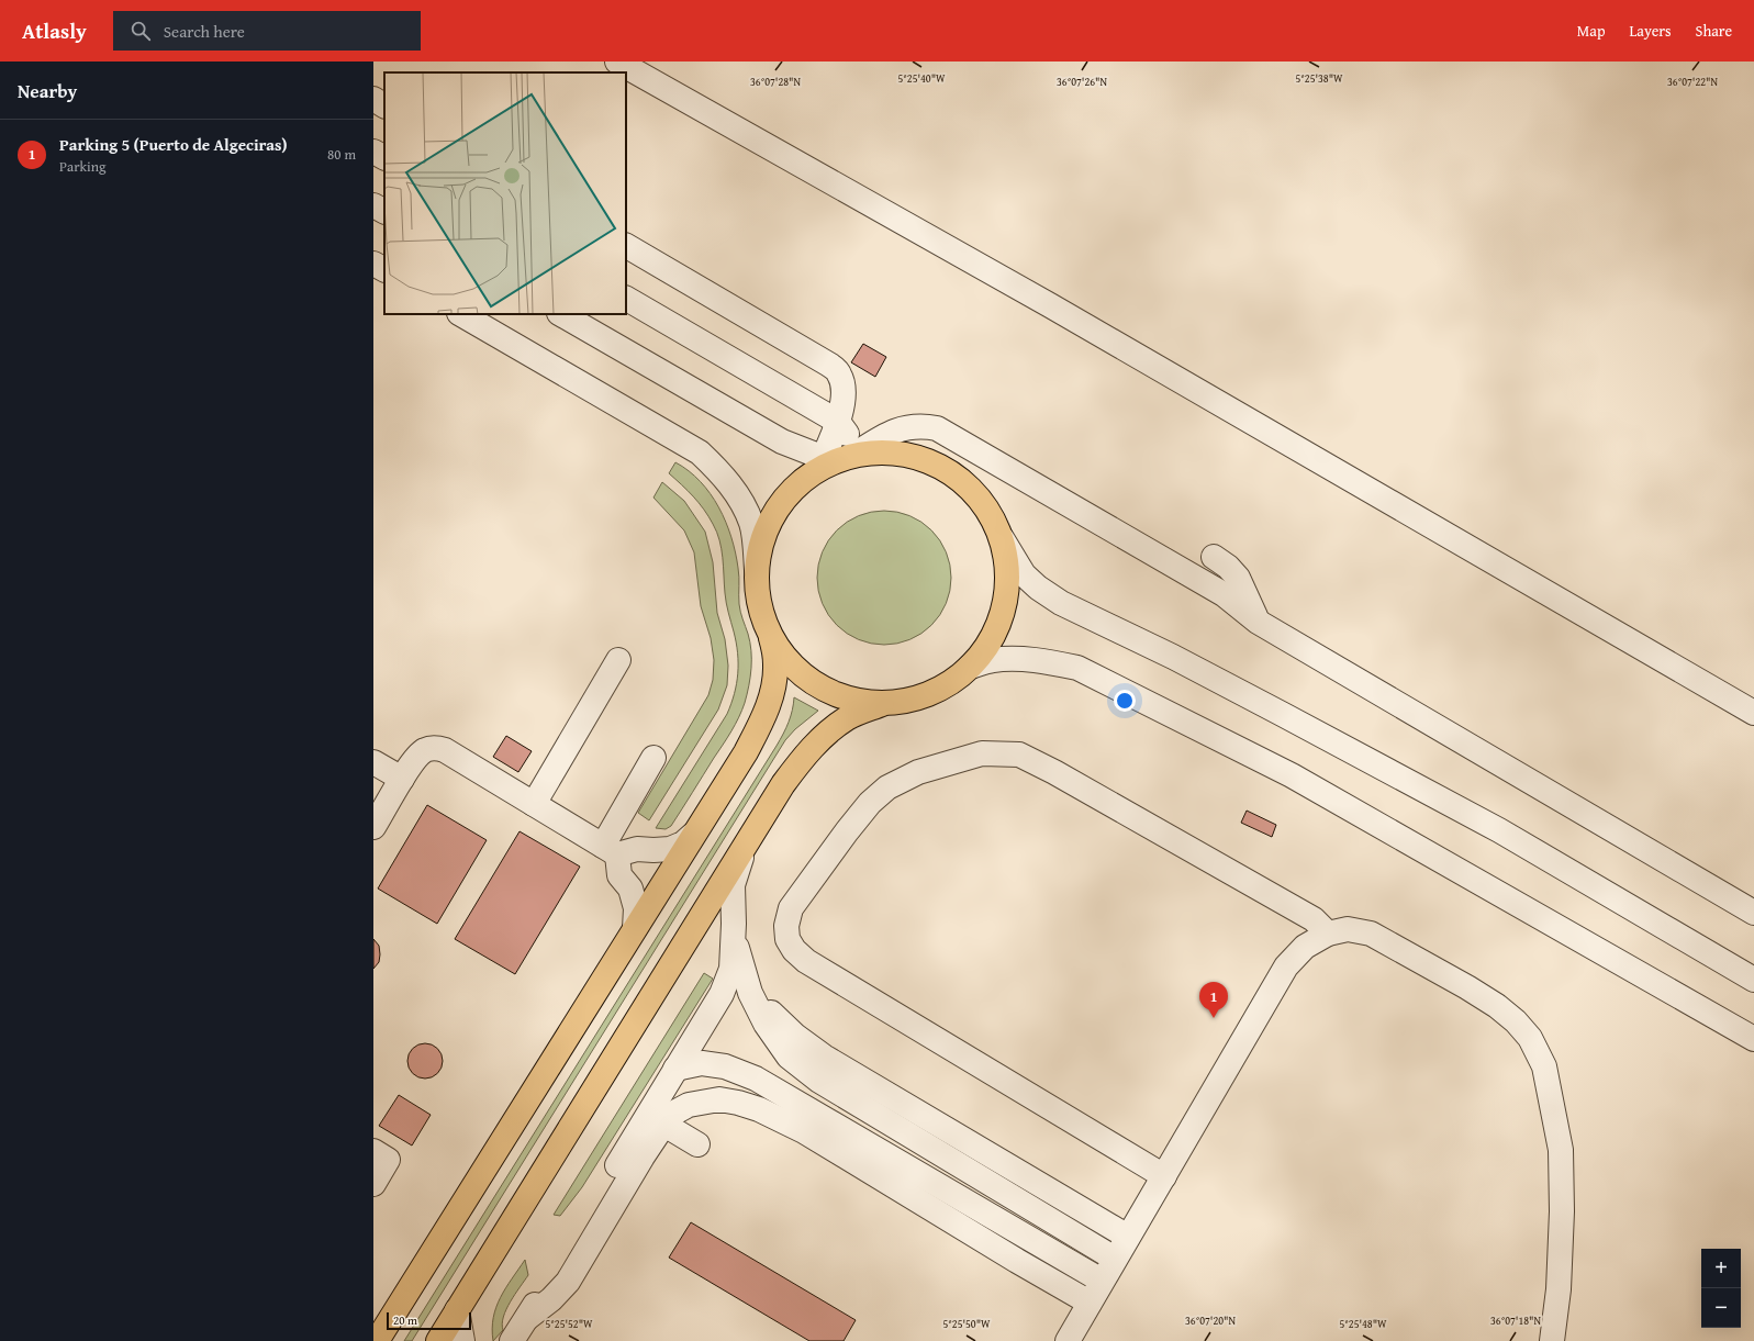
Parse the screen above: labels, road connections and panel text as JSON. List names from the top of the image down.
{
  "scale_bar": "20 m",
  "page": {
    "header": "Atlasly",
    "search": "Search here",
    "nav": ["Map", "Layers", "Share"],
    "heading": "Nearby",
    "list": [
      {
        "mark": "1",
        "name": "Parking 5 (Puerto de Algeciras)",
        "note": "Parking",
        "value": "80 m"
      }
    ],
    "pins": "1",
    "map_buttons": ["+", "−"],
    "scale": "20 m"
  },
  "coordinates": [
    "5°25'40\"W",
    "5°25'38\"W",
    "36°07'28\"N",
    "36°07'26\"N",
    "36°07'22\"N",
    "36°07'20\"N",
    "36°07'18\"N",
    "5°25'52\"W",
    "5°25'50\"W",
    "5°25'48\"W"
  ]
}
